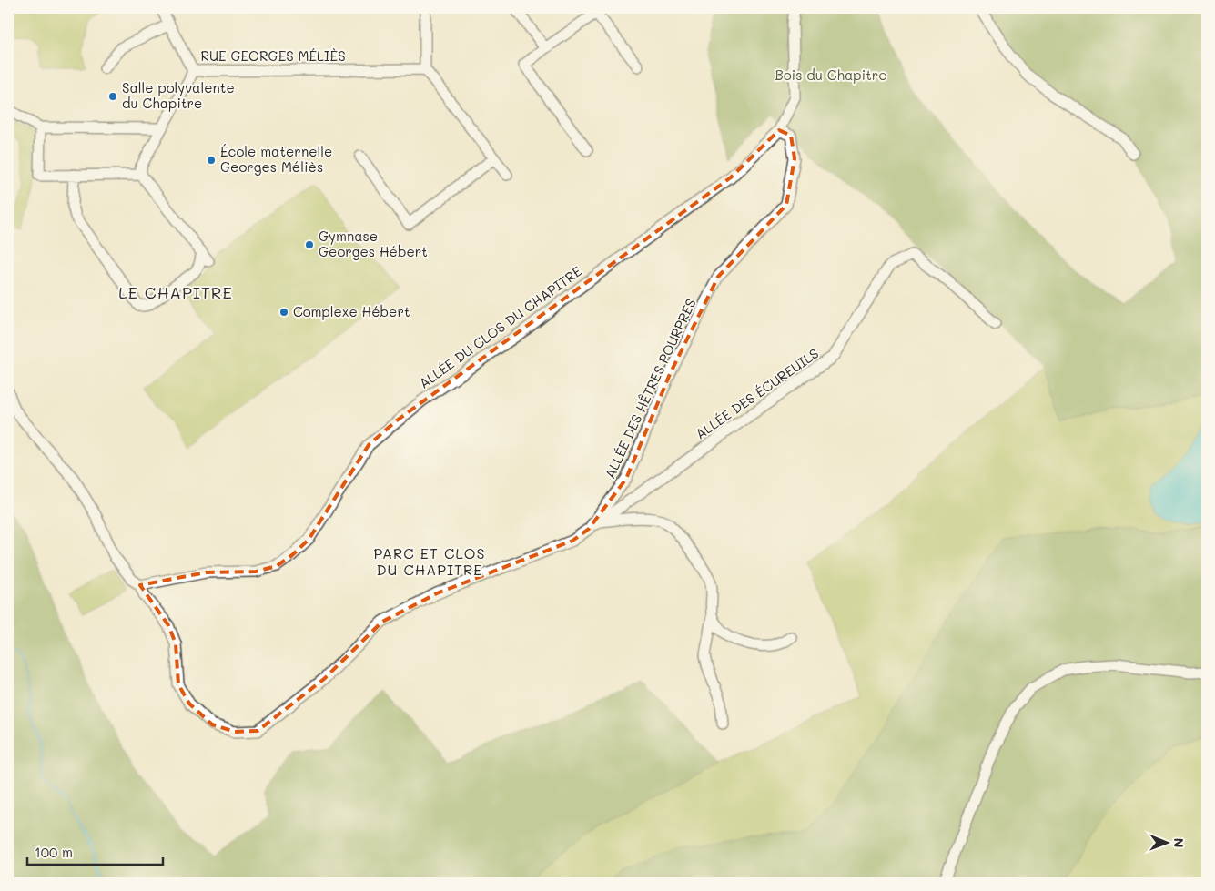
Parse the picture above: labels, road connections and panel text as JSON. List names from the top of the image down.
{
  "streets": {
    "street": [
      "RUE GEORGES MÉLIÈS",
      "ALLÉE DU CLOS DU CHAPITRE",
      "ALLÉE DES HÊTRES POURPRES",
      "ALLÉE DES ÉCUREUILS"
    ]
  },
  "crossings": [
    ["ALLÉE DU CLOS DU CHAPITRE", "ALLÉE DES HÊTRES POURPRES"],
    ["ALLÉE DES HÊTRES POURPRES", "ALLÉE DES ÉCUREUILS"]
  ],
  "districts": ["LE CHAPITRE", "PARC ET CLOS DU CHAPITRE"],
  "parks": ["Bois du Chapitre"],
  "places": [
    "Salle polyvalente du Chapitre",
    "École maternelle Georges Méliès",
    "Gymnase Georges Hébert",
    "Complexe Hébert"
  ],
  "scale_bar": "100 m",
  "north": "right"
}
